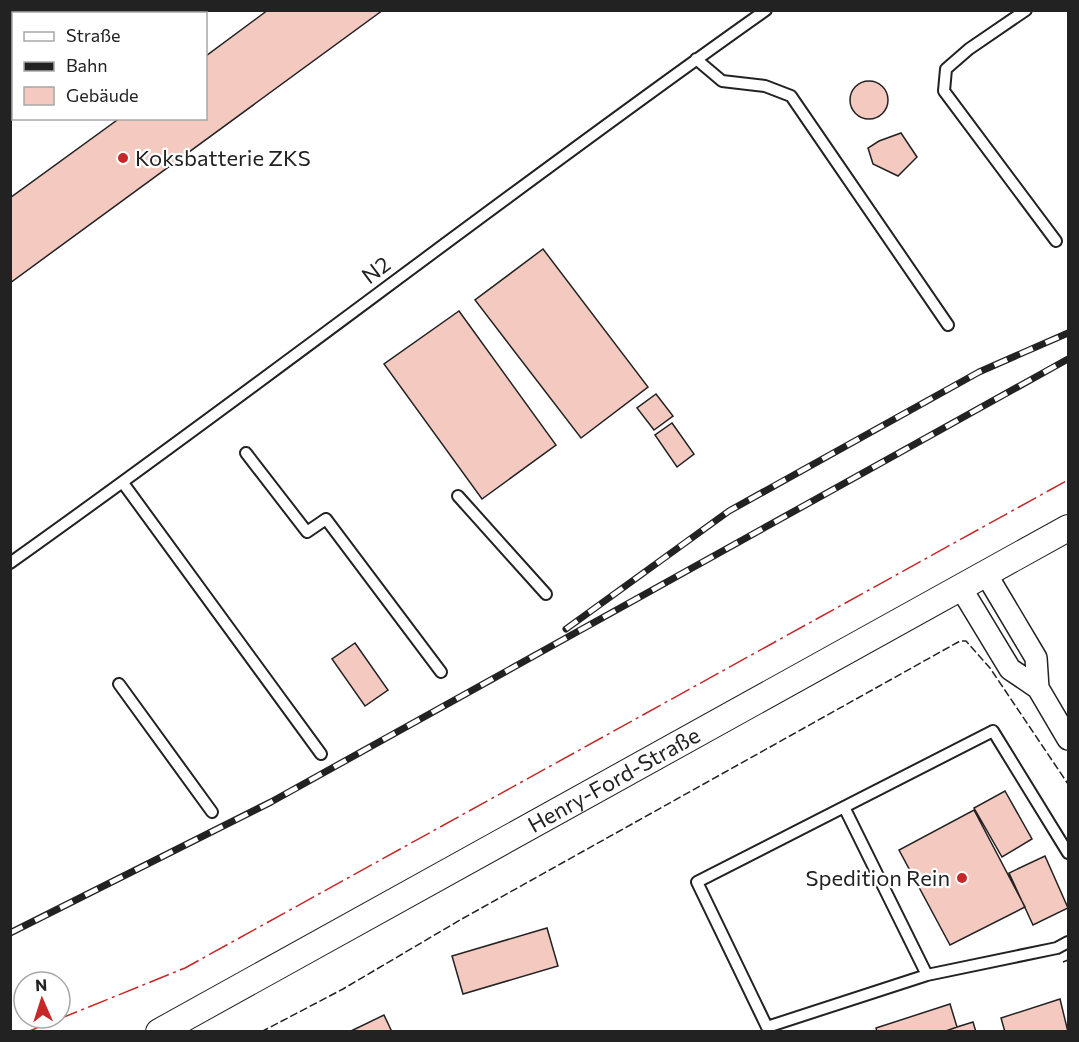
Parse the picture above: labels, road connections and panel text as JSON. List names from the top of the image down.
{
  "streets": {
    "street": ["Henry-Ford-Straße"],
    "lane": ["N2"]
  },
  "places": ["Koksbatterie ZKS", "Spedition Rein"],
  "legend": ["Straße", "Bahn", "Gebäude"],
  "north": "top"
}
